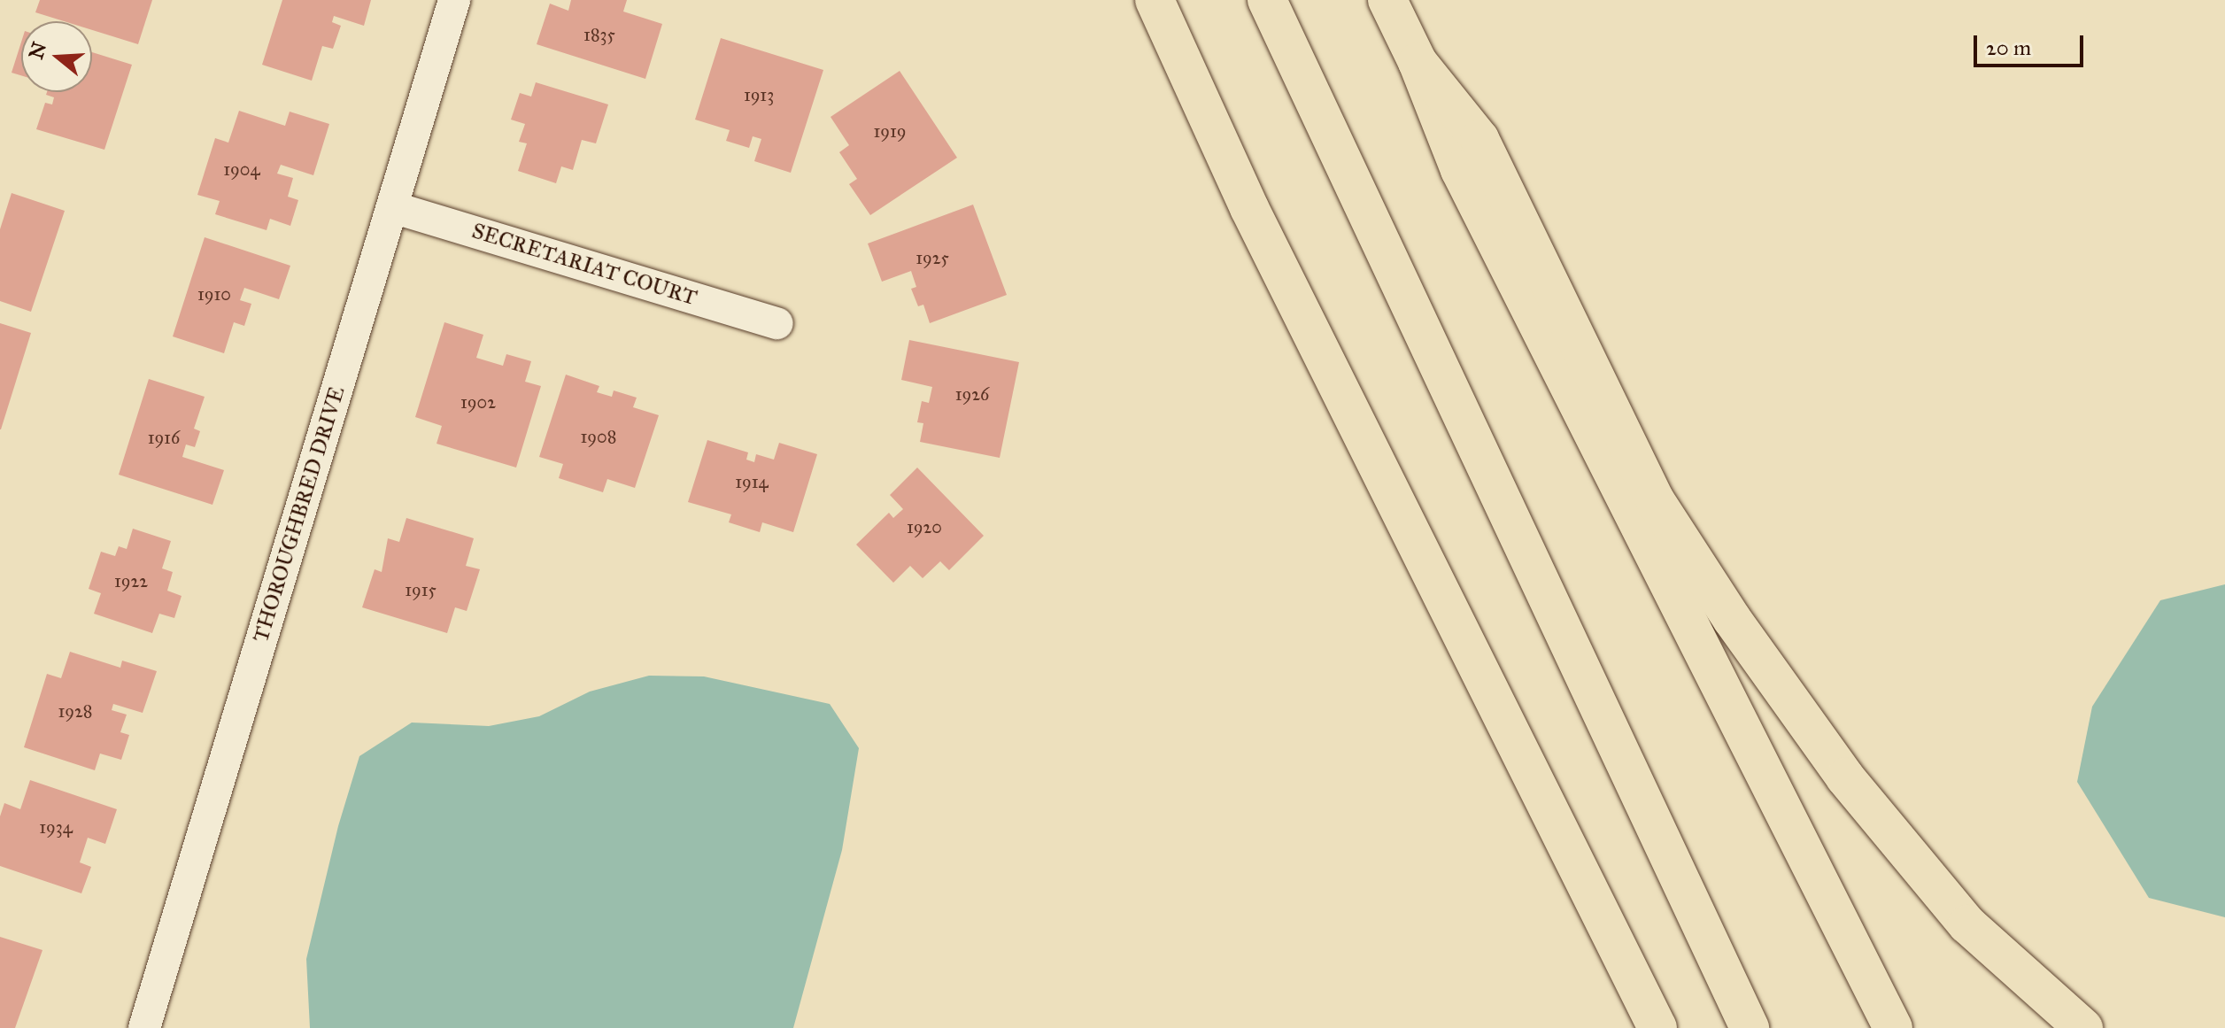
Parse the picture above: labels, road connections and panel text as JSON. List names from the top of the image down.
{
  "streets": {
    "street": ["SECRETARIAT COURT", "THOROUGHBRED DRIVE"]
  },
  "crossings": [
    ["SECRETARIAT COURT", "THOROUGHBRED DRIVE"]
  ],
  "house_numbers": [
    "1835",
    "1913",
    "1919",
    "1904",
    "1925",
    "1910",
    "1926",
    "1902",
    "1908",
    "1916",
    "1914",
    "1920",
    "1922",
    "1915",
    "1928",
    "1934"
  ],
  "scale_bar": "20 m",
  "north": "left"
}
